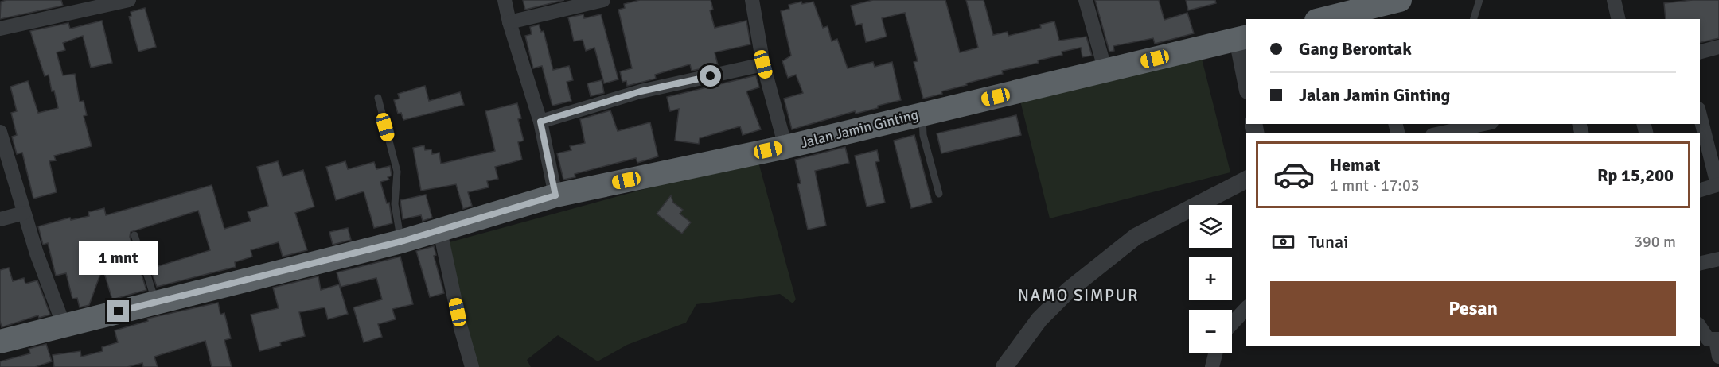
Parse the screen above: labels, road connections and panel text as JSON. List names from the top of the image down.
{
  "streets": {
    "highway": ["Jalan Jamin Ginting"]
  },
  "districts": ["NAMO SIMPUR"],
  "page": {
    "banner": ["Gang Berontak", "Jalan Jamin Ginting"],
    "list": [
      {
        "name": "Hemat",
        "note": "1 mnt · 17:03",
        "value": "Rp 15,200"
      }
    ],
    "map_buttons": ["+", "−"],
    "pay": ["Tunai", "390 m"],
    "bubble": "1 mnt",
    "buttons": "Pesan"
  }
}
